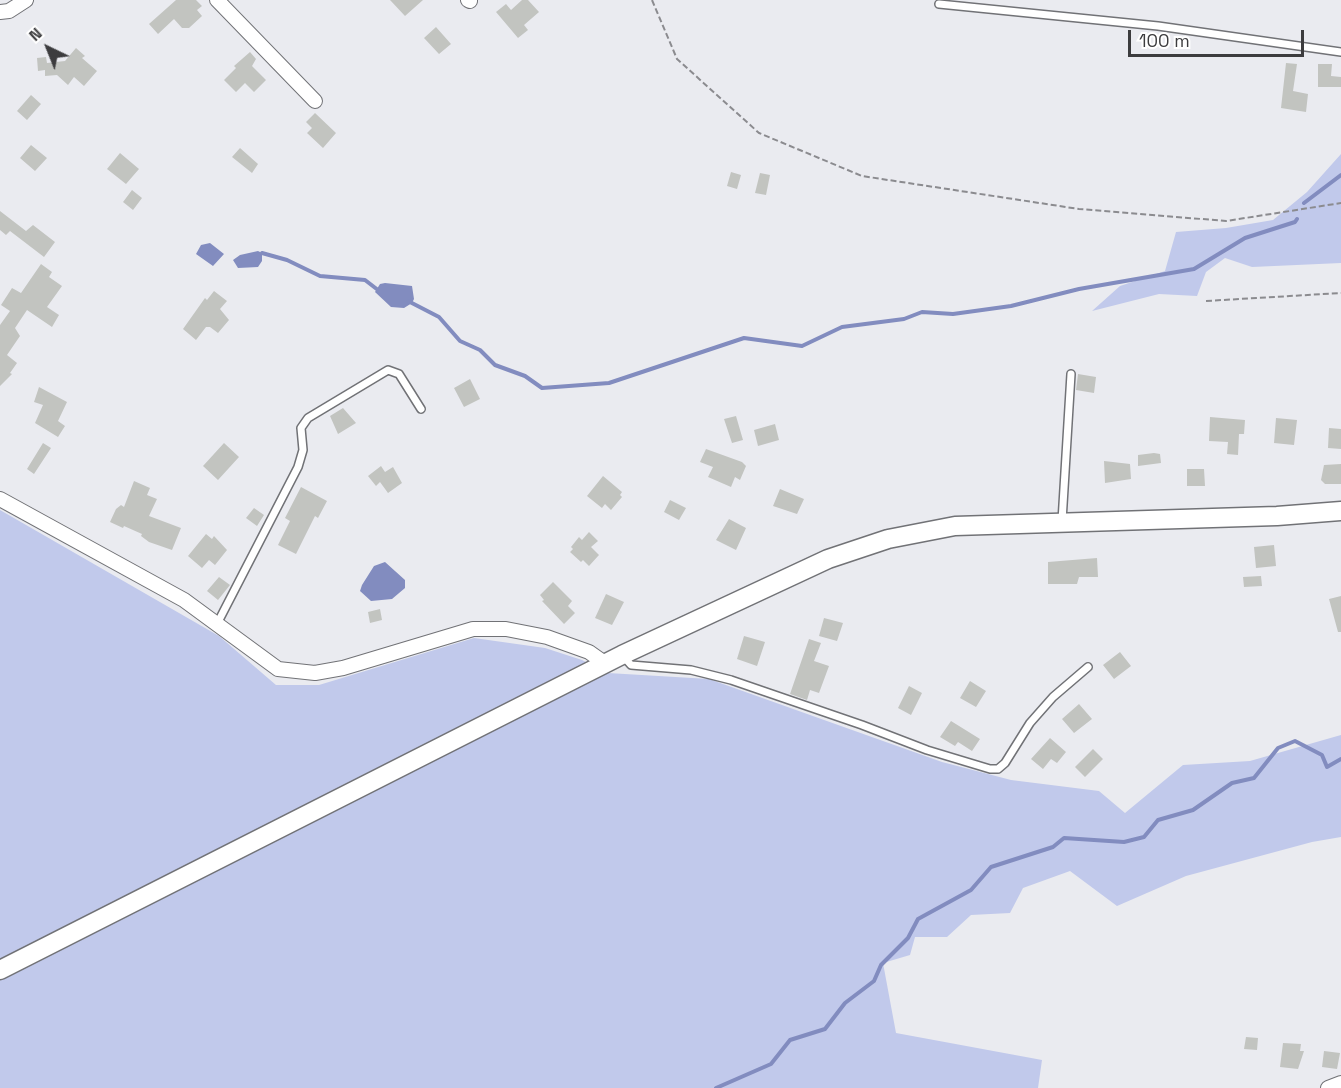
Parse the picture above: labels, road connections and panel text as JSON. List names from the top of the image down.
{
  "scale_bar": "100 m",
  "north": "top left"
}
